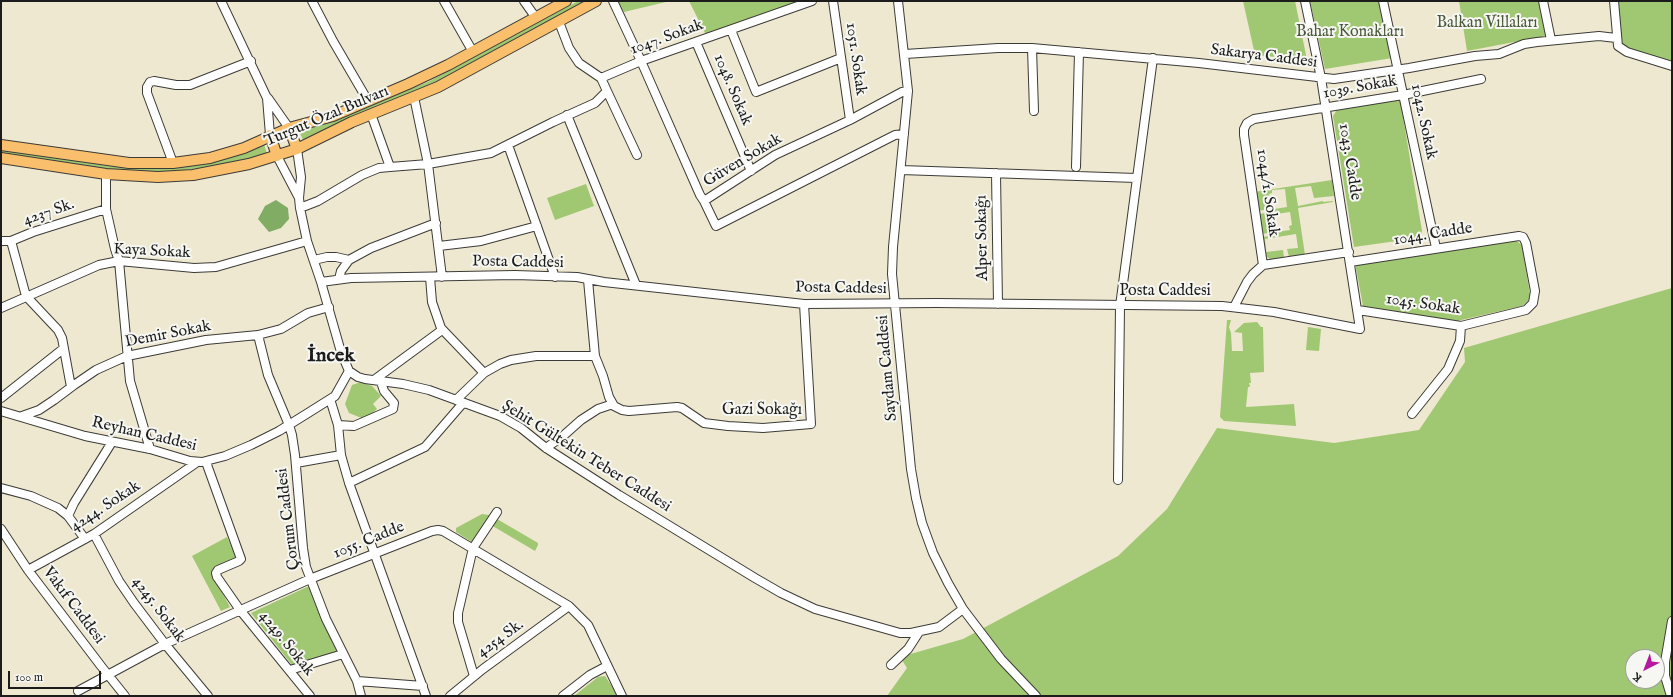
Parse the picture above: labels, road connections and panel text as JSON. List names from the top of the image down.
{
  "streets": {
    "main road": ["Turgut Özal Bulvarı"],
    "street": [
      "1047. Sokak",
      "Sakarya Caddesi",
      "1051. Sokak",
      "1039. Sokak",
      "1048. Sokak",
      "1042. Sokak",
      "Güven Sokak",
      "1043. Cadde",
      "1044/1. Sokak",
      "4237 Sk.",
      "1044. Cadde",
      "Alper Sokağı",
      "Kaya Sokak",
      "Posta Caddesi",
      "1045. Sokak",
      "Demir Sokak",
      "Saydam Caddesi",
      "Gazi Sokağı",
      "Reyhan Caddesi",
      "Şehit Gültekin Teber Caddesi",
      "4244. Sokak",
      "Çorum Caddesi",
      "1055. Cadde",
      "Vakıf Caddesi",
      "4245. Sokak",
      "4254 Sk.",
      "4249. Sokak"
    ]
  },
  "crossings": [
    ["1047. Sokak", "1048. Sokak"],
    ["1047. Sokak", "Güven Sokak"],
    ["Sakarya Caddesi", "1042. Sokak"],
    ["Sakarya Caddesi", "1043. Cadde"],
    ["Sakarya Caddesi", "Saydam Caddesi"],
    ["1051. Sokak", "Güven Sokak"],
    ["1039. Sokak", "1042. Sokak"],
    ["1039. Sokak", "1043. Cadde"],
    ["1039. Sokak", "1044/1. Sokak"],
    ["1048. Sokak", "Güven Sokak"],
    ["1042. Sokak", "1044. Cadde"],
    ["Güven Sokak", "Saydam Caddesi"],
    ["1043. Cadde", "1044. Cadde"],
    ["1043. Cadde", "Posta Caddesi"],
    ["1043. Cadde", "1045. Sokak"],
    ["1044. Cadde", "1045. Sokak"],
    ["Alper Sokağı", "Posta Caddesi"],
    ["Posta Caddesi", "Saydam Caddesi"],
    ["Posta Caddesi", "Gazi Sokağı"],
    ["Demir Sokak", "Reyhan Caddesi"],
    ["Demir Sokak", "Çorum Caddesi"],
    ["Saydam Caddesi", "Şehit Gültekin Teber Caddesi"],
    ["Reyhan Caddesi", "Şehit Gültekin Teber Caddesi"],
    ["Reyhan Caddesi", "4244. Sokak"],
    ["Reyhan Caddesi", "Çorum Caddesi"],
    ["Reyhan Caddesi", "4249. Sokak"],
    ["4244. Sokak", "Vakıf Caddesi"],
    ["4244. Sokak", "4245. Sokak"],
    ["Çorum Caddesi", "1055. Cadde"],
    ["1055. Cadde", "Vakıf Caddesi"],
    ["1055. Cadde", "4245. Sokak"],
    ["1055. Cadde", "4254 Sk."],
    ["1055. Cadde", "4249. Sokak"]
  ],
  "districts": ["İncek"],
  "parks": ["Balkan Villaları", "Bahar Konakları"],
  "scale_bar": "100 m",
  "north": "bottom left"
}
